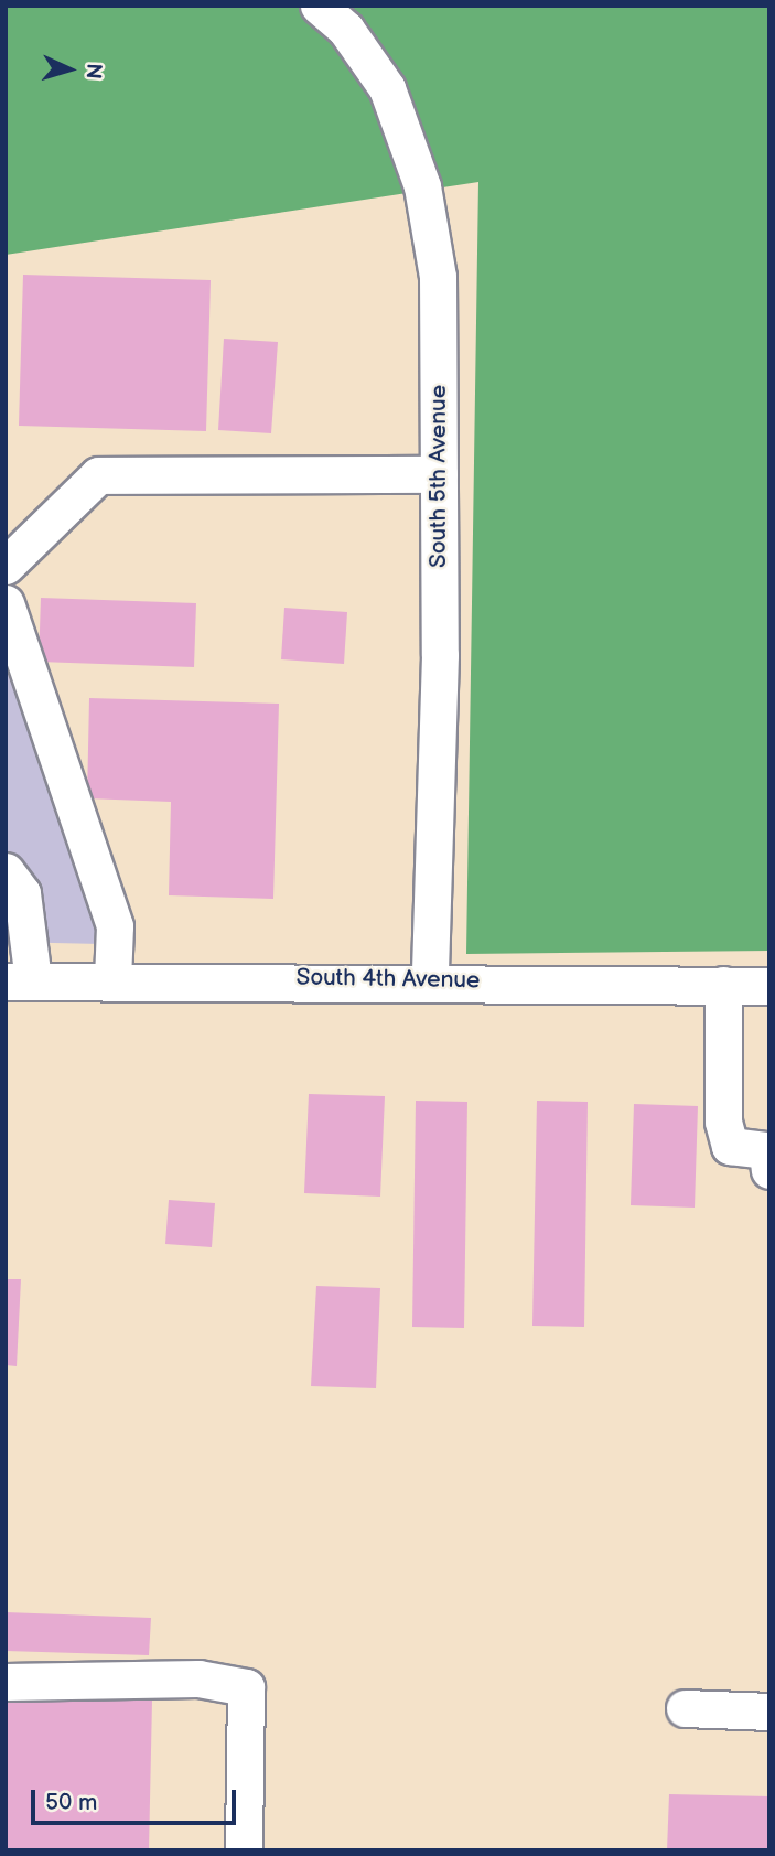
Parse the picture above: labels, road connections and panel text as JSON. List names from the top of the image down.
{
  "streets": {
    "street": ["South 5th Avenue", "South 4th Avenue"]
  },
  "crossings": [
    ["South 5th Avenue", "South 4th Avenue"]
  ],
  "scale_bar": "50 m",
  "north": "right"
}
